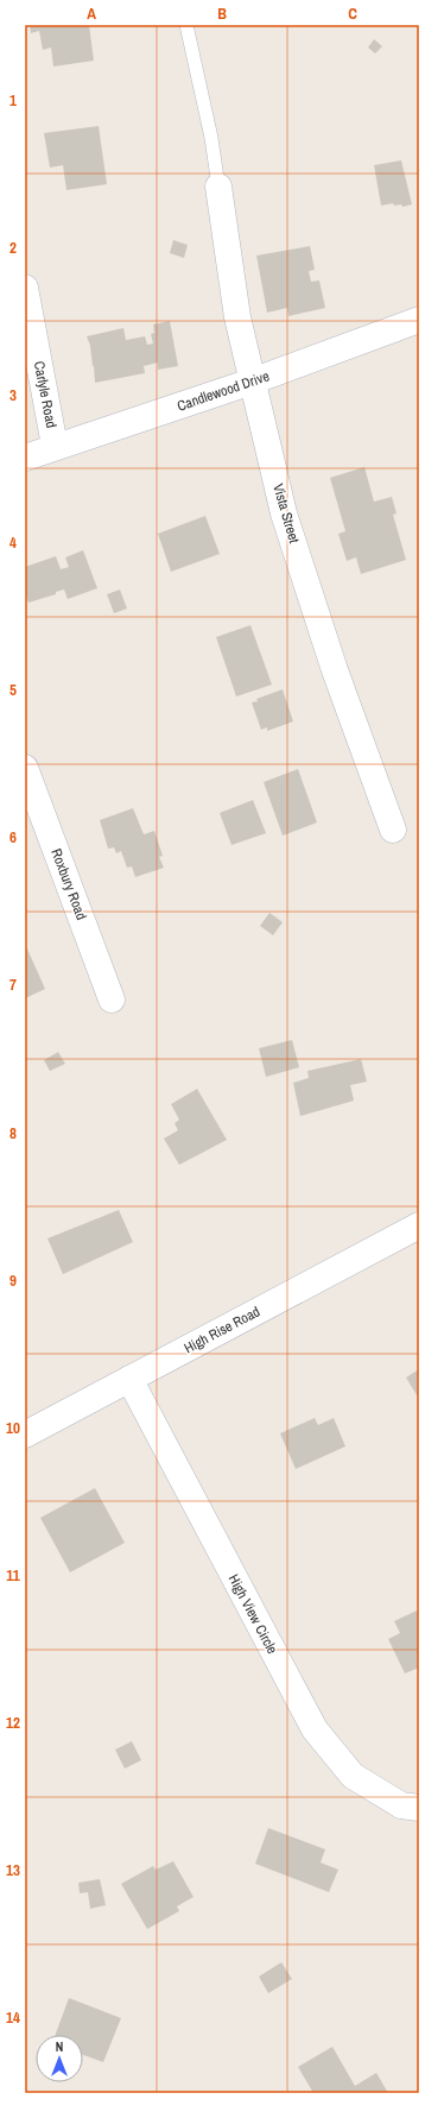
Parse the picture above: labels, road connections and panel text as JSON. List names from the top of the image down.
{
  "streets": {
    "street": [
      "Candlewood Drive",
      "Carlyle Road",
      "Vista Street",
      "Roxbury Road",
      "High Rise Road",
      "High View Circle"
    ]
  },
  "crossings": [
    ["Candlewood Drive", "Carlyle Road"],
    ["Candlewood Drive", "Vista Street"],
    ["High Rise Road", "High View Circle"]
  ],
  "north": "top",
  "grid": {
    "columns": ["A", "B", "C"],
    "rows": [
      "1",
      "2",
      "3",
      "4",
      "5",
      "6",
      "7",
      "8",
      "9",
      "10",
      "11",
      "12",
      "13",
      "14"
    ]
  }
}
